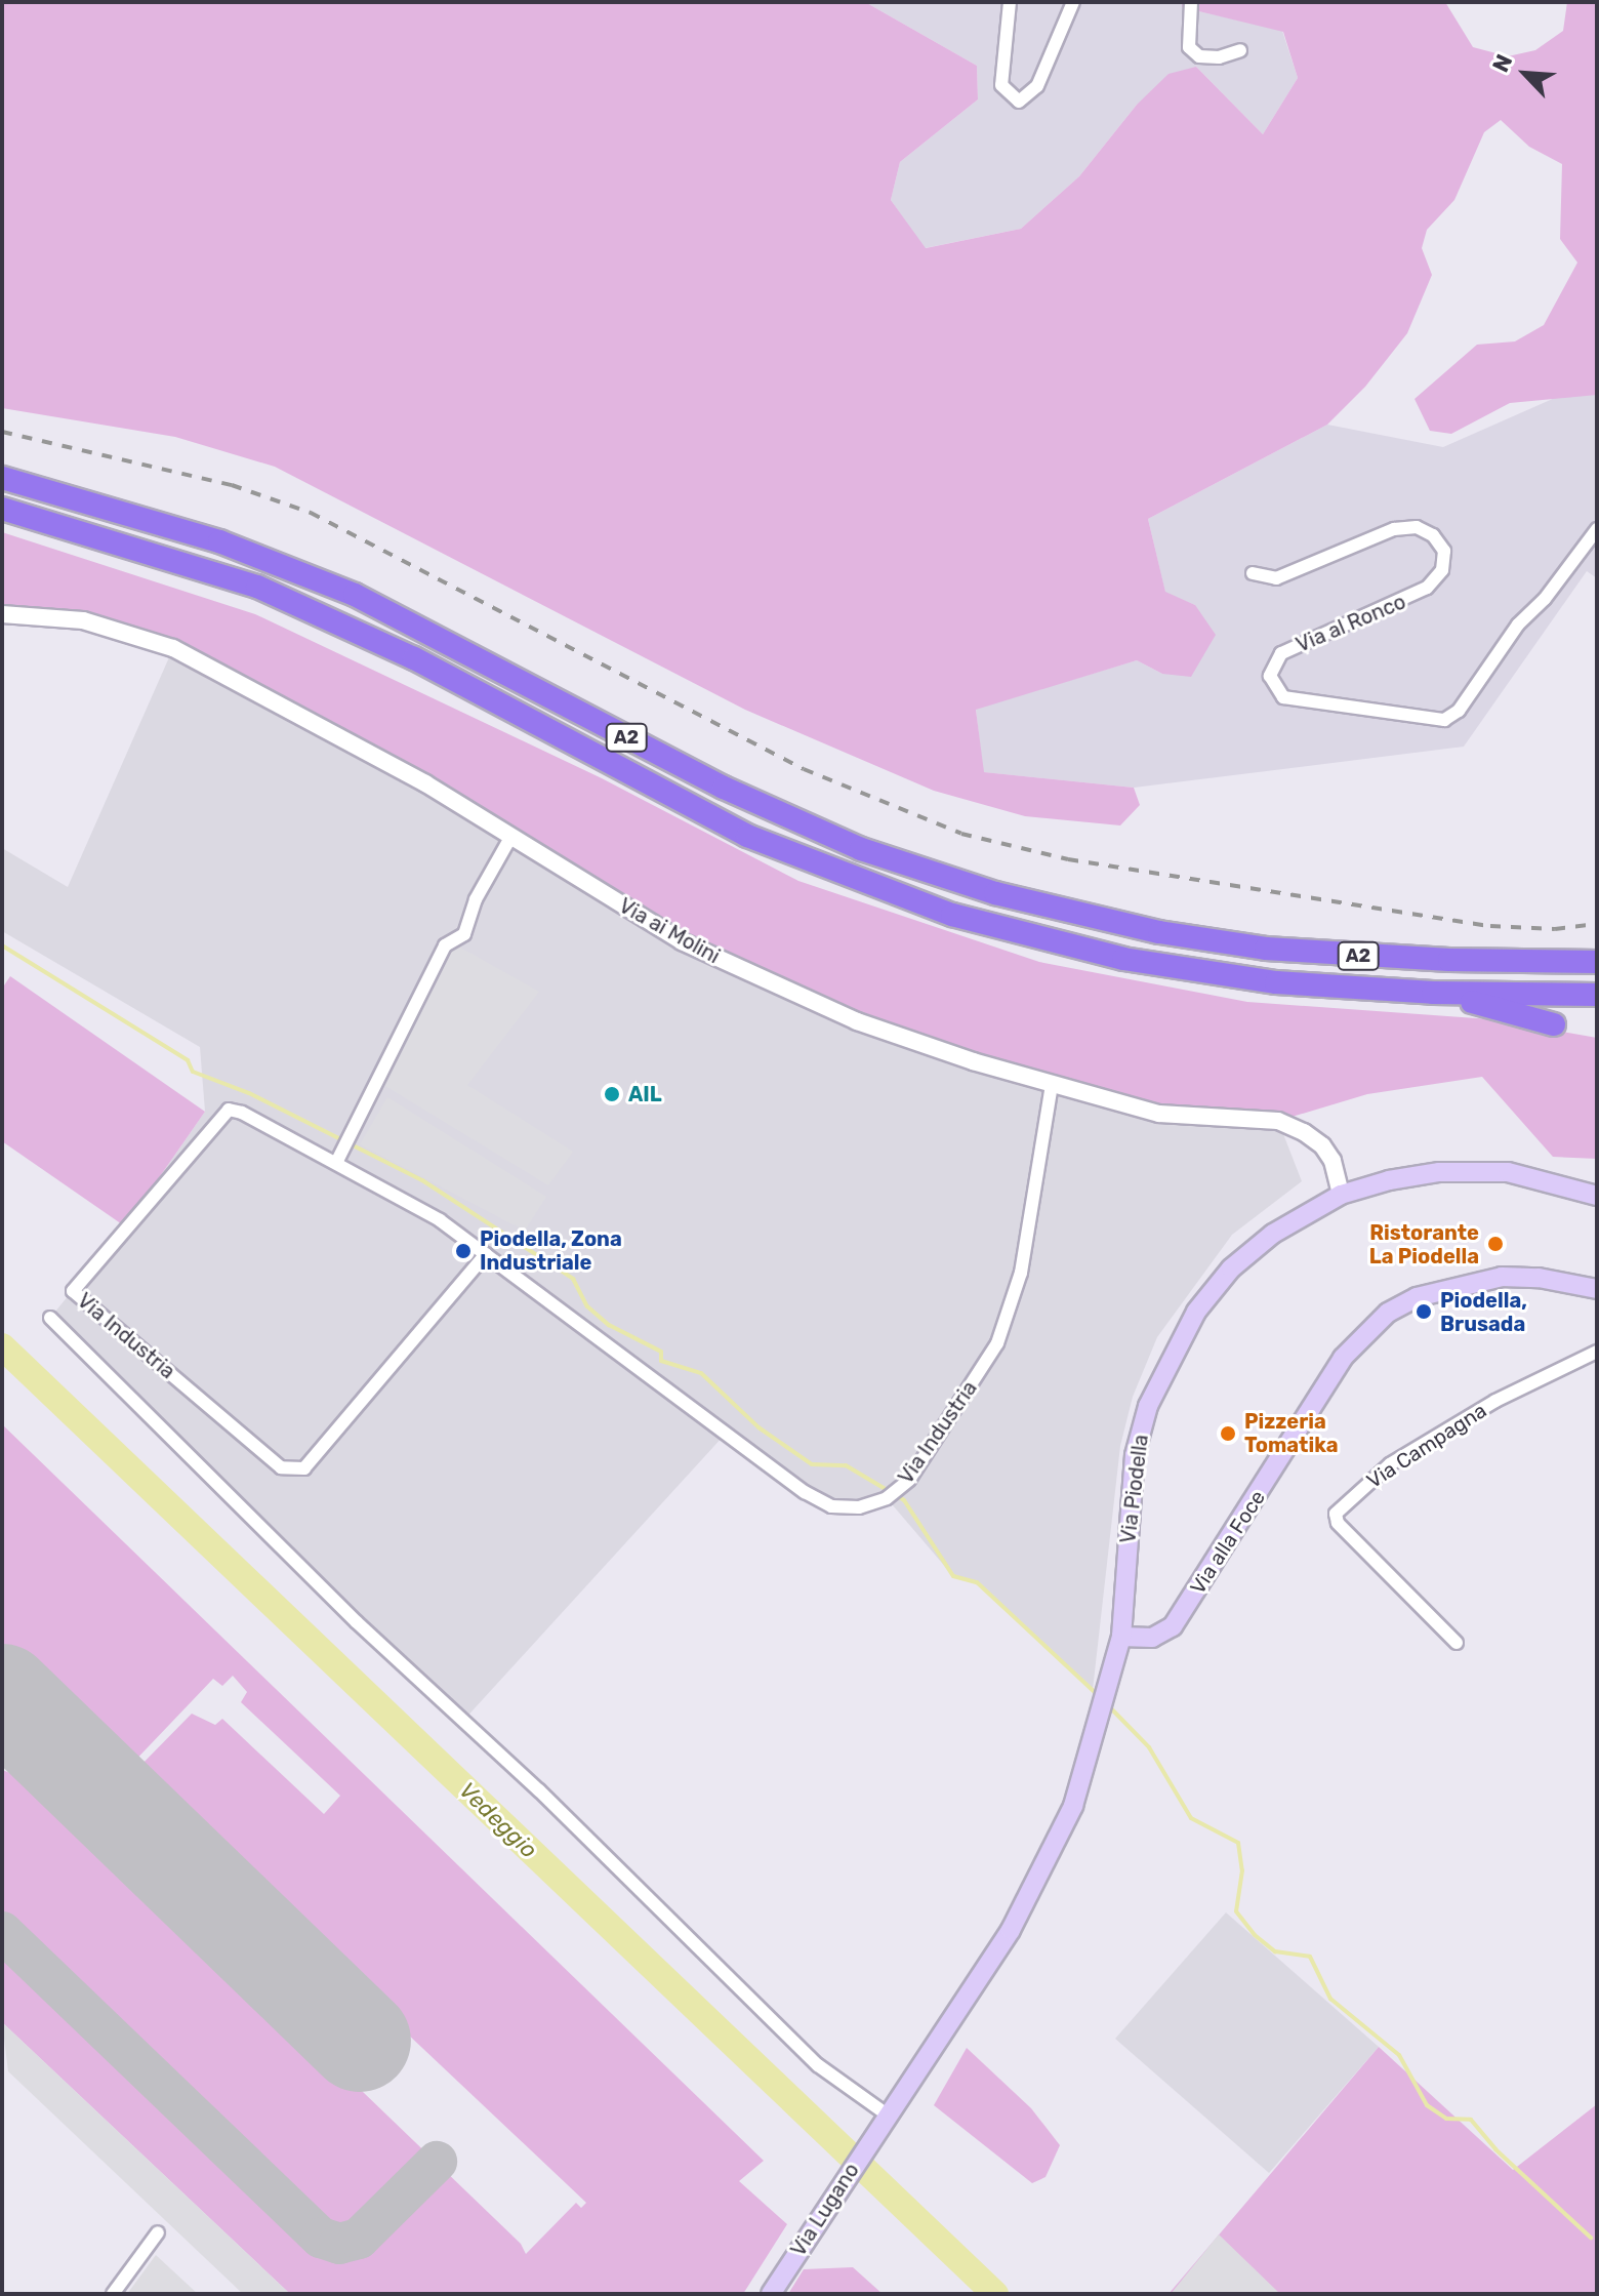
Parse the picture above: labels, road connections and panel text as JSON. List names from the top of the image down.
{
  "streets": {
    "highway": ["A2"],
    "main road": ["Via Piodella", "Via alla Foce", "Via Lugano"],
    "street": [
      "Via al Ronco",
      "Via ai Molini",
      "Via Industria",
      "Via Campagna"
    ]
  },
  "crossings": [
    ["Via ai Molini", "Via Industria"],
    ["Via ai Molini", "Via Piodella"],
    ["Via Piodella", "Via alla Foce"],
    ["Via Piodella", "Via Lugano"]
  ],
  "water": ["Vedeggio"],
  "places": [
    "AIL",
    "Ristorante La Piodella",
    "Piodella, Zona Industriale",
    "Piodella, Brusada",
    "Pizzeria Tomatika"
  ],
  "north": "top left"
}
